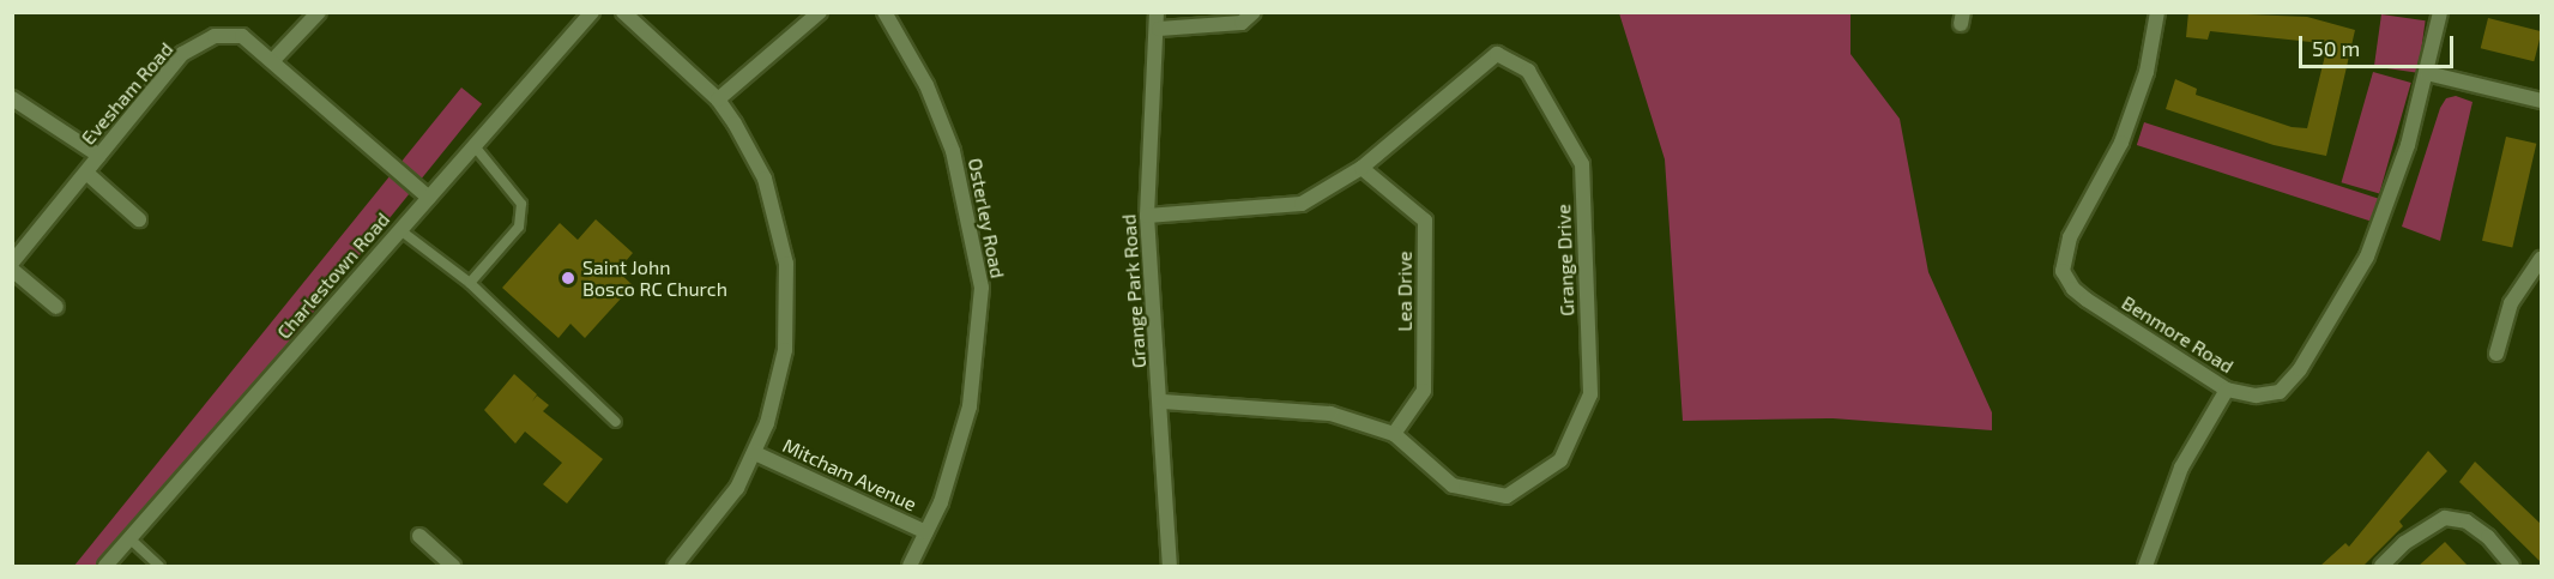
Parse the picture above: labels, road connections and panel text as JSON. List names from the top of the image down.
{
  "streets": {
    "street": [
      "Evesham Road",
      "Osterley Road",
      "Grange Drive",
      "Charlestown Road",
      "Grange Park Road",
      "Lea Drive",
      "Benmore Road",
      "Mitcham Avenue"
    ]
  },
  "crossings": [
    ["Evesham Road", "Charlestown Road"],
    ["Osterley Road", "Mitcham Avenue"],
    ["Grange Drive", "Grange Park Road"],
    ["Grange Drive", "Lea Drive"]
  ],
  "places": ["Saint John Bosco RC Church"],
  "scale_bar": "50 m"
}
